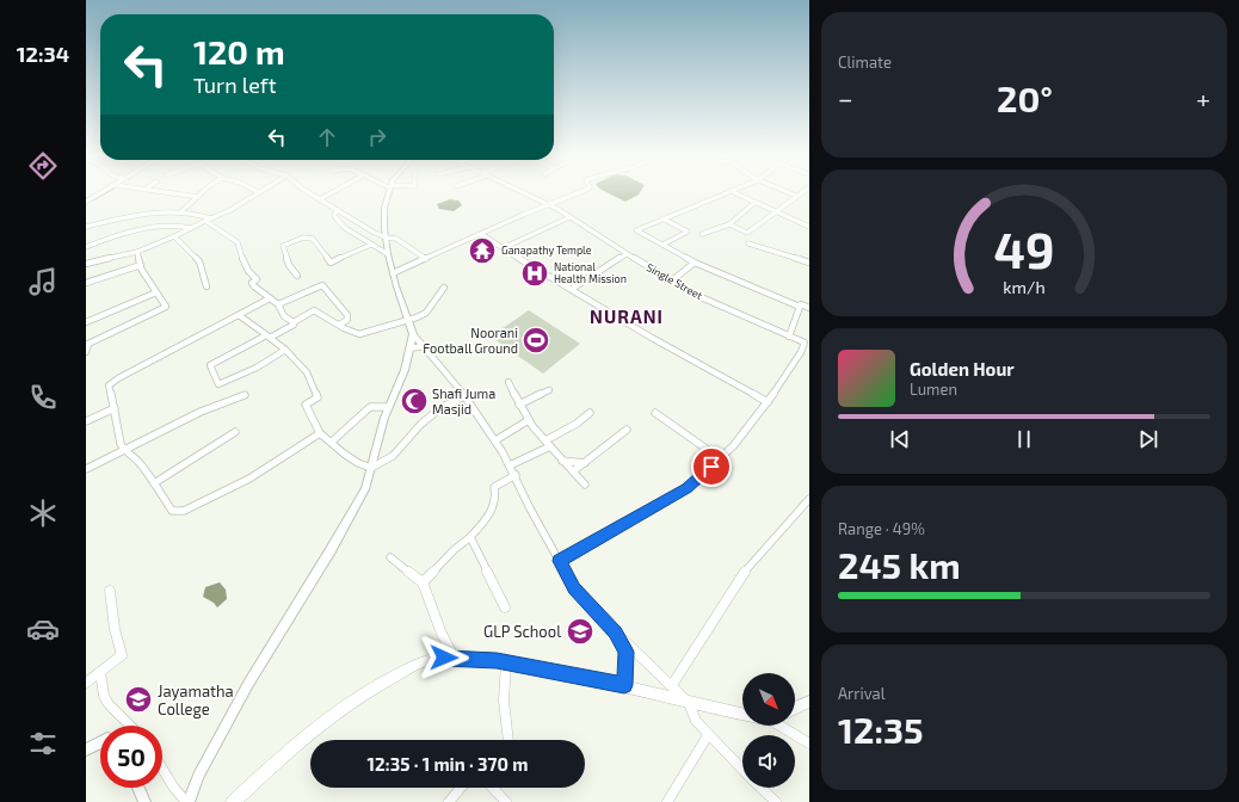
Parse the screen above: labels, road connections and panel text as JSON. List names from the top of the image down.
{
  "streets": {
    "street": ["Single Street"]
  },
  "districts": ["NURANI"],
  "places": {
    "temple": ["Ganapathy Temple"],
    "hospital": ["National Health Mission"],
    "sports": ["Noorani Football Ground"],
    "mosque": ["Shafi Juma Masjid"],
    "school or university": ["GLP School", "Jayamatha College"]
  },
  "north": "bottom right",
  "page": {
    "tabs": "12:34",
    "tile": [
      "Climate",
      ["Range · 49%", "245 km"],
      ["Arrival", "12:35"]
    ],
    "turn": ["120 m", "Turn left"],
    "heat": ["−", "20°", "+"],
    "song": ["Golden Hour", "Lumen"],
    "limit": "50",
    "trip": "12:35 · 1 min · 370 m",
    "gauge": ["49", "km/h"]
  }
}
